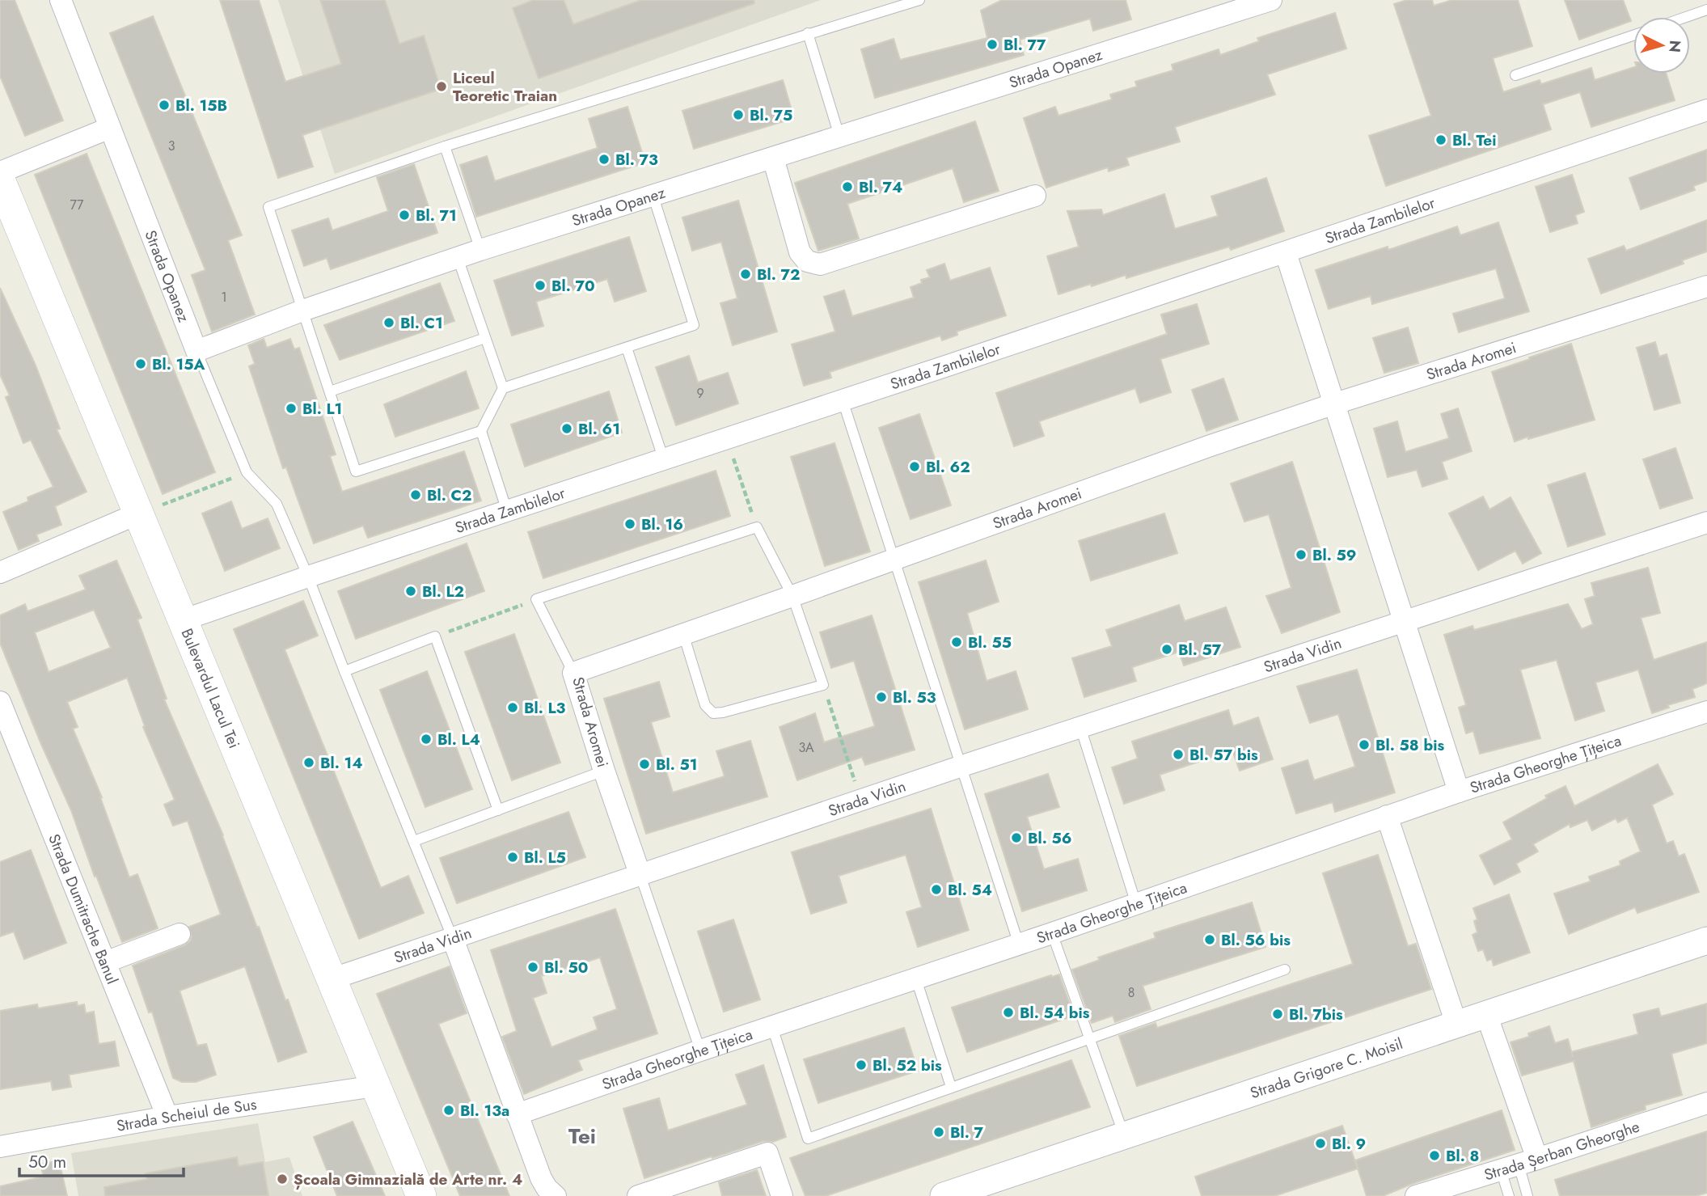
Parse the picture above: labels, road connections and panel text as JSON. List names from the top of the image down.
{
  "streets": {
    "main road": ["Bulevardul Lacul Tei"],
    "street": [
      "Strada Opanez",
      "Strada Zambilelor",
      "Strada Aromei",
      "Strada Vidin",
      "Strada Gheorghe Țițeica",
      "Strada Dumitrache Banul",
      "Strada Grigore C. Moisil",
      "Strada Scheiul de Sus",
      "Strada Șerban Gheorghe"
    ]
  },
  "crossings": [
    ["Strada Zambilelor", "Bulevardul Lacul Tei"],
    ["Strada Aromei", "Strada Vidin"],
    ["Strada Vidin", "Bulevardul Lacul Tei"],
    ["Bulevardul Lacul Tei", "Strada Scheiul de Sus"],
    ["Strada Dumitrache Banul", "Strada Scheiul de Sus"]
  ],
  "districts": ["Tei"],
  "places": [
    "Bl. 77",
    "Liceul Teoretic Traian",
    "Bl. 15B",
    "Bl. 75",
    "Bl. Tei",
    "Bl. 73",
    "Bl. 74",
    "Bl. 71",
    "Bl. 72",
    "Bl. 70",
    "Bl. C1",
    "Bl. 15A",
    "Bl. L1",
    "Bl. 61",
    "Bl. 62",
    "Bl. C2",
    "Bl. 16",
    "Bl. 59",
    "Bl. L2",
    "Bl. 55",
    "Bl. 57",
    "Bl. 53",
    "Bl. L3",
    "Bl. L4",
    "Bl. 58 bis",
    "Bl. 57 bis",
    "Bl. 14",
    "Bl. 51",
    "Bl. 56",
    "Bl. L5",
    "Bl. 54",
    "Bl. 56 bis",
    "Bl. 50",
    "Bl. 54 bis",
    "Bl. 7bis",
    "Bl. 52 bis",
    "Bl. 13a",
    "Bl. 7",
    "Bl. 9",
    "Bl. 8",
    "Școala Gimnazială de Arte nr. 4"
  ],
  "house_numbers": [
    "3",
    "77",
    "1",
    "9",
    "3A",
    "8"
  ],
  "scale_bar": "50 m",
  "north": "right"
}
